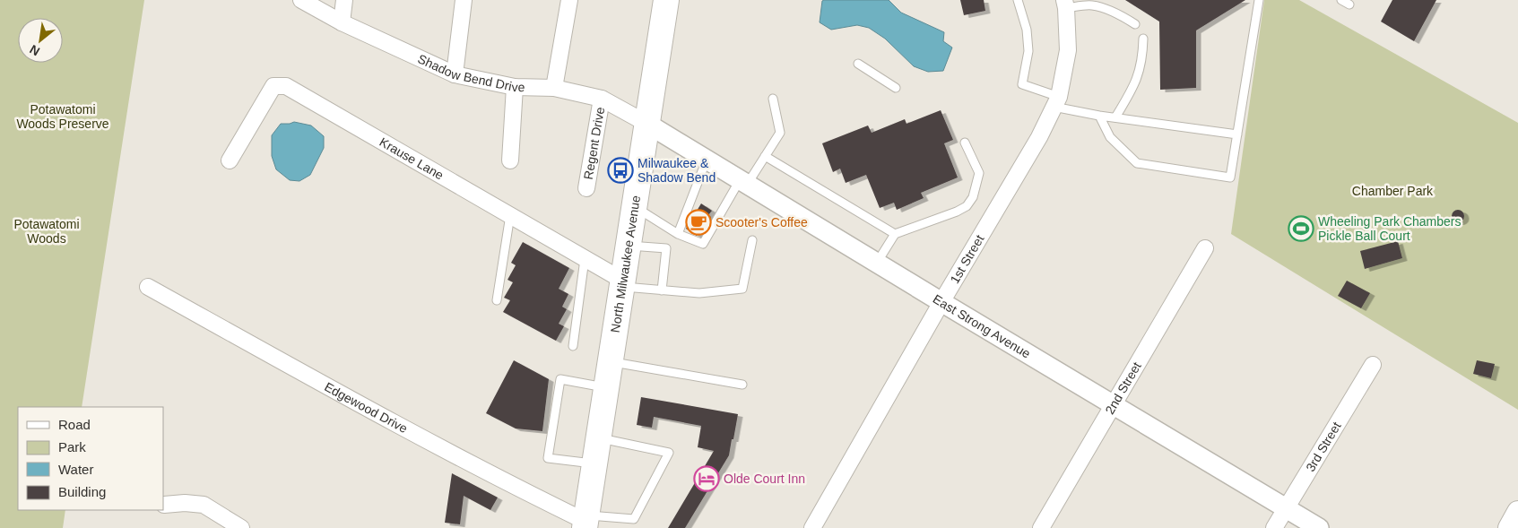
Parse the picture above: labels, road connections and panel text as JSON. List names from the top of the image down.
{
  "streets": {
    "main road": ["North Milwaukee Avenue"],
    "street": [
      "Shadow Bend Drive",
      "Regent Drive",
      "Krause Lane",
      "1st Street",
      "East Strong Avenue",
      "2nd Street",
      "Edgewood Drive",
      "3rd Street"
    ]
  },
  "crossings": [
    ["Shadow Bend Drive", "Regent Drive"],
    ["Shadow Bend Drive", "North Milwaukee Avenue"],
    ["Shadow Bend Drive", "East Strong Avenue"],
    ["Krause Lane", "North Milwaukee Avenue"],
    ["1st Street", "East Strong Avenue"],
    ["North Milwaukee Avenue", "East Strong Avenue"],
    ["North Milwaukee Avenue", "Edgewood Drive"],
    ["East Strong Avenue", "2nd Street"],
    ["East Strong Avenue", "3rd Street"]
  ],
  "parks": ["Potawatomi Woods Preserve", "Chamber Park", "Potawatomi Woods"],
  "places": {
    "bus stop": ["Milwaukee & Shadow Bend"],
    "cafe": ["Scooter's Coffee"],
    "sports": ["Wheeling Park Chambers Pickle Ball Court"],
    "hotel": ["Olde Court Inn"]
  },
  "legend": [
    "Road",
    "Park",
    "Water",
    "Building"
  ],
  "north": "bottom left"
}
